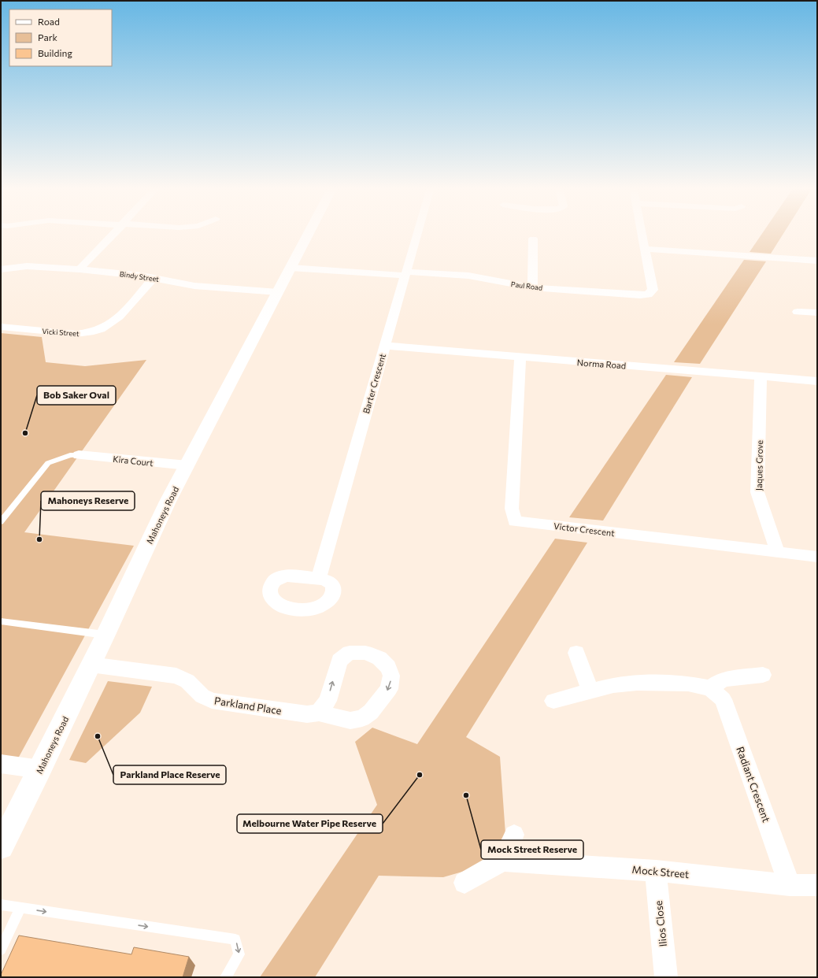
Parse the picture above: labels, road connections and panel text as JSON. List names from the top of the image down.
{
  "streets": {
    "main road": ["Mahoneys Road"],
    "street": [
      "Bindy Street",
      "Paul Road",
      "Vicki Street",
      "Norma Road",
      "Barter Crescent",
      "Kira Court",
      "Jaques Grove",
      "Victor Crescent",
      "Parkland Place",
      "Radiant Crescent",
      "Mock Street",
      "Ilios Close"
    ]
  },
  "crossings": [
    ["Bindy Street", "Vicki Street"],
    ["Bindy Street", "Mahoneys Road"],
    ["Paul Road", "Barter Crescent"],
    ["Paul Road", "Mahoneys Road"],
    ["Norma Road", "Barter Crescent"],
    ["Norma Road", "Jaques Grove"],
    ["Norma Road", "Victor Crescent"],
    ["Kira Court", "Mahoneys Road"],
    ["Jaques Grove", "Victor Crescent"],
    ["Mahoneys Road", "Parkland Place"],
    ["Radiant Crescent", "Mock Street"],
    ["Mock Street", "Ilios Close"]
  ],
  "places": [
    "Bob Saker Oval",
    "Mahoneys Reserve",
    "Parkland Place Reserve",
    "Melbourne Water Pipe Reserve",
    "Mock Street Reserve"
  ],
  "legend": ["Road", "Park", "Building"]
}
